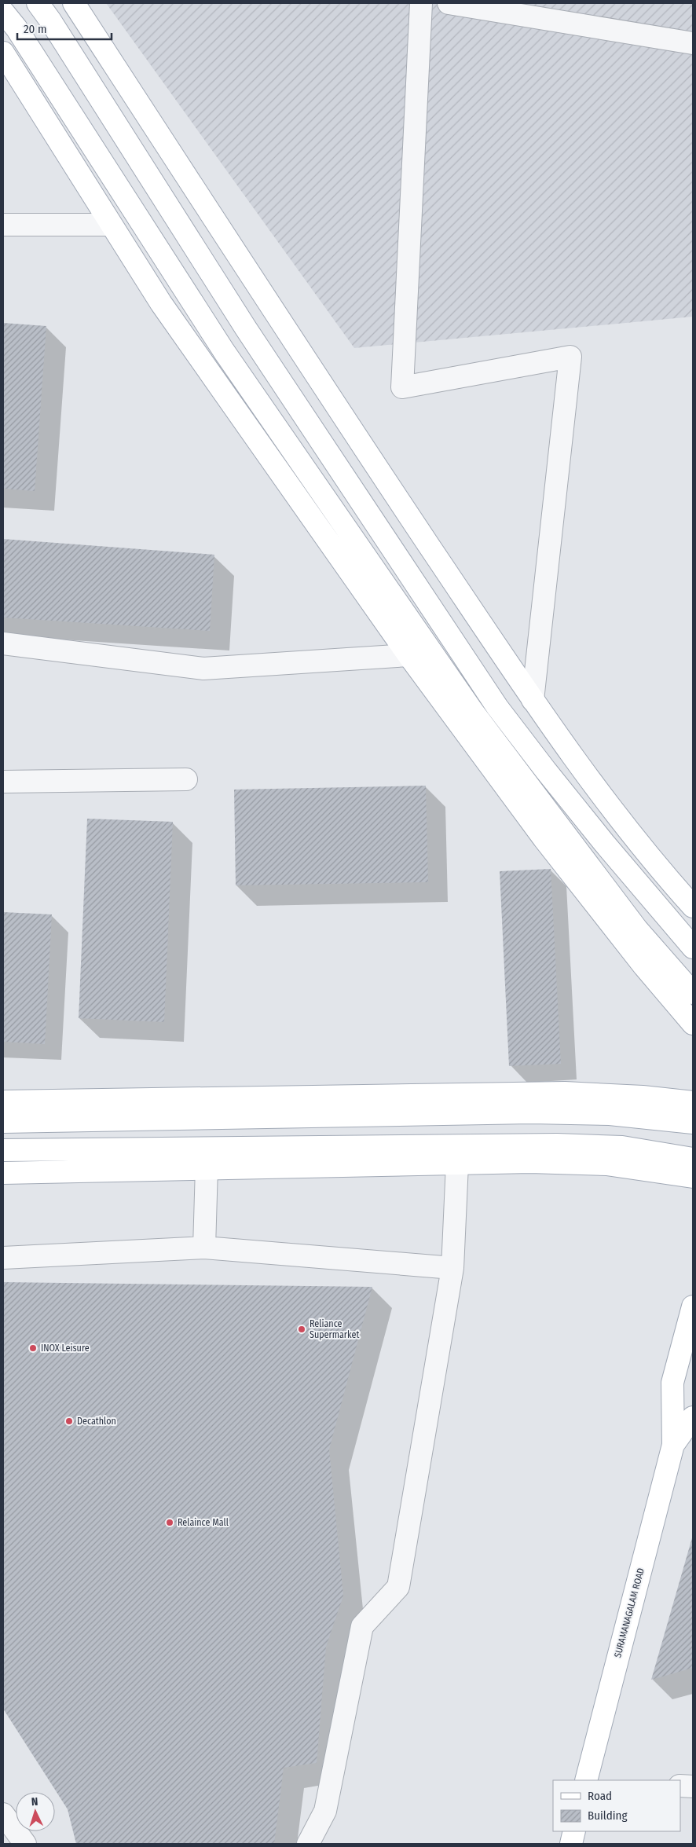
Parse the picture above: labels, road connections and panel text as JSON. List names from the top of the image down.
{
  "streets": {
    "main road": ["SURAMANAGALAM ROAD"]
  },
  "places": [
    "Reliance Supermarket",
    "INOX Leisure",
    "Decathlon",
    "Relaince Mall"
  ],
  "legend": ["Road", "Building"],
  "scale_bar": "20 m",
  "north": "top"
}
